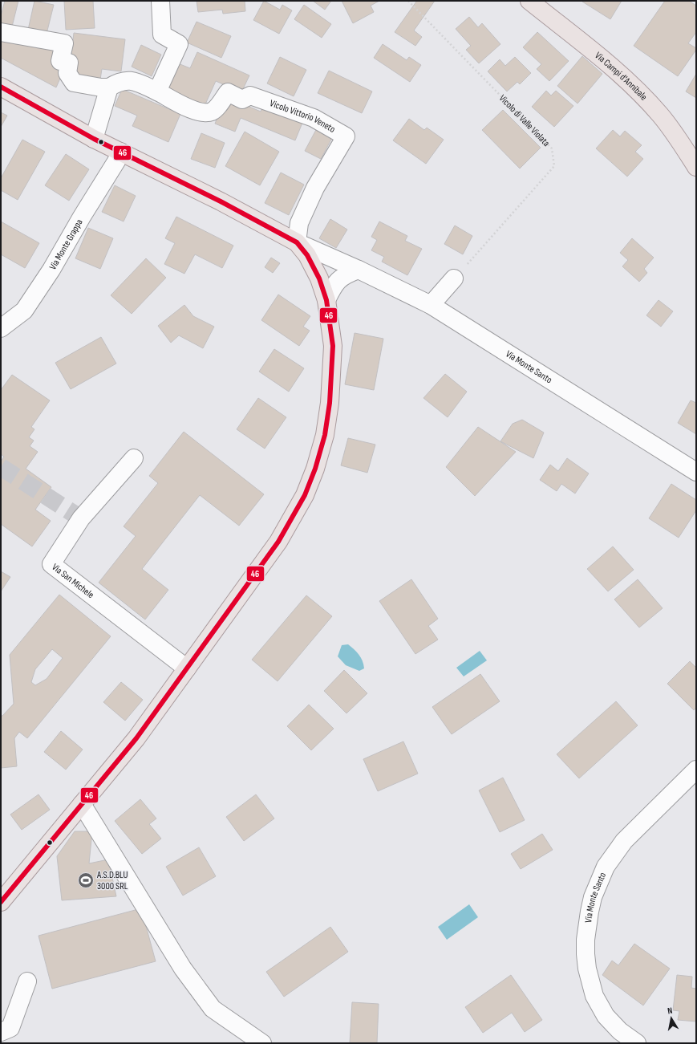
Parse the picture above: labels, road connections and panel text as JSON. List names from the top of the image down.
{
  "streets": {
    "main road": ["Via Campi d'Annibale"],
    "street": [
      "Vicolo Vittorio Veneto",
      "Via Monte Grappa",
      "Via Monte Santo",
      "Via San Michele"
    ],
    "path": ["Vicolo di Valle Violata"]
  },
  "crossings": [
    ["Vicolo Vittorio Veneto", "Via Monte Santo"]
  ],
  "places": {
    "sports": ["A.S.D.BLU 3000 SRL"]
  },
  "lines": ["transit line 46"],
  "north": "top"
}
